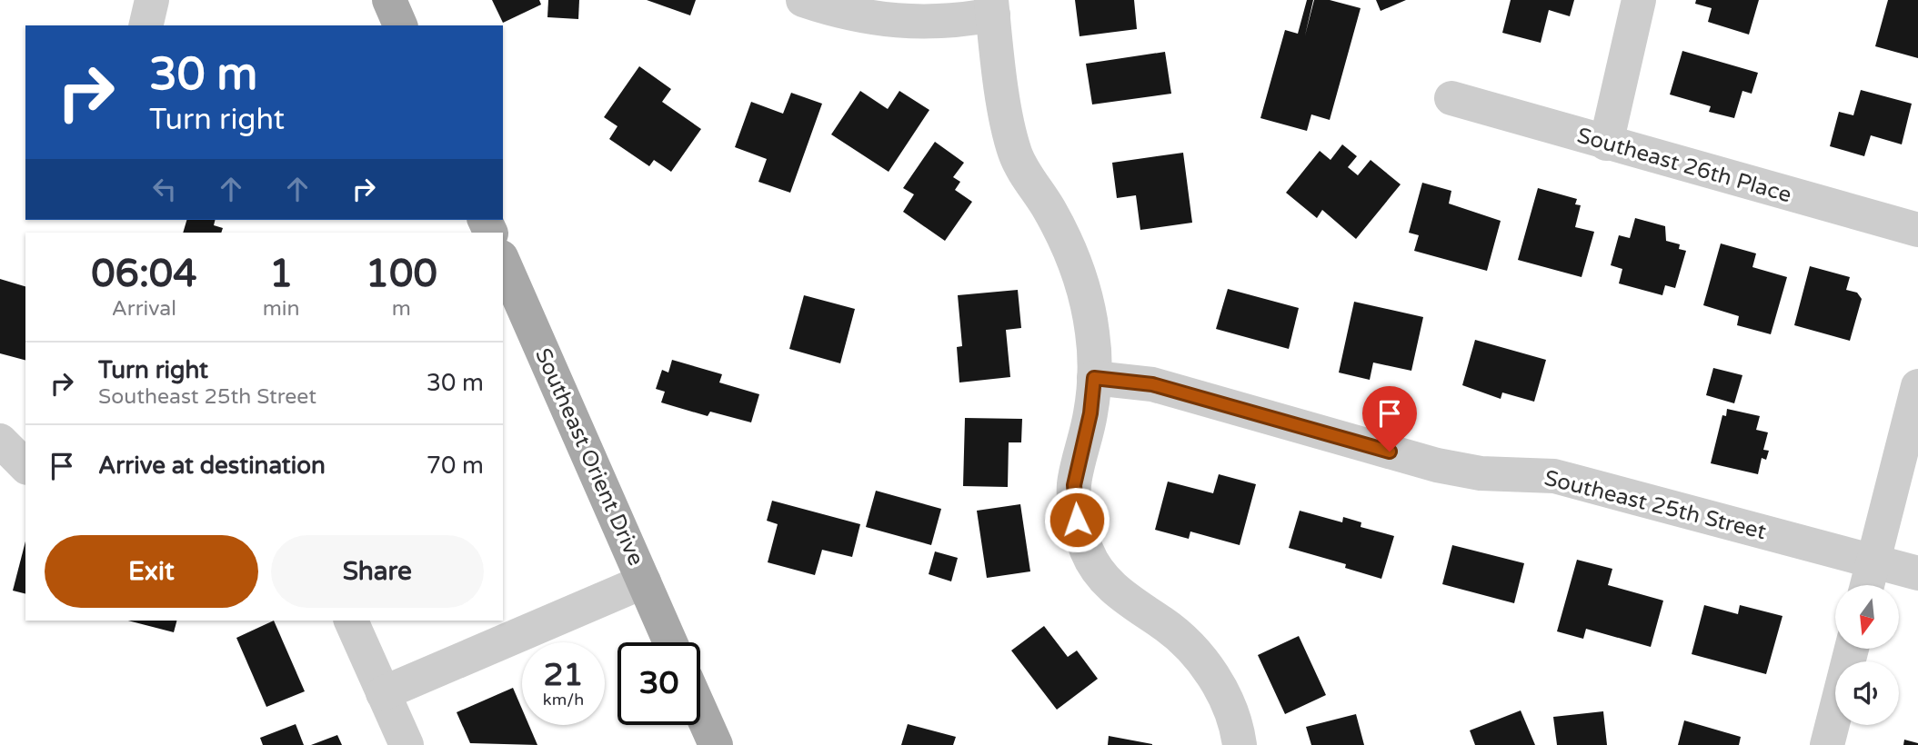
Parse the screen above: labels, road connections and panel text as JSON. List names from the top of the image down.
{
  "streets": {
    "main road": ["Southeast Orient Drive"],
    "street": ["Southeast 26th Place", "Southeast 25th Street"]
  },
  "north": "bottom",
  "page": {
    "turn": ["30 m", "Turn right"],
    "eta": [
      "06:04",
      "Arrival",
      "1",
      "min",
      "100",
      "m"
    ],
    "list": [
      {
        "name": "Turn right",
        "note": "Southeast 25th Street",
        "value": "30 m"
      },
      {
        "name": "Arrive at destination",
        "value": "70 m"
      }
    ],
    "buttons": ["Exit", "Share"],
    "speed": "21 km/h",
    "limit": "30"
  }
}
